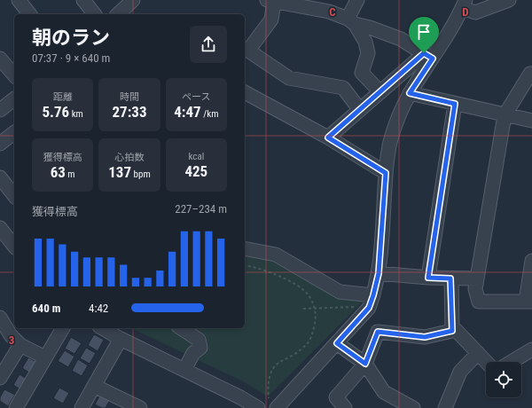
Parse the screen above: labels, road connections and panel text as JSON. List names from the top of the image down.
{
  "page": {
    "heading": ["朝のラン", "07:37 · 9 × 640 m"],
    "stats": [
      ["距離", "5.76 km"],
      ["時間", "27:33"],
      ["ペース", "4:47 /km"],
      ["獲得標高", "63 m"],
      ["心拍数", "137 bpm"],
      ["kcal", "425"]
    ],
    "chart": ["獲得標高", "227–234 m"],
    "list": [
      {
        "name": "640 m",
        "note": "4:42"
      }
    ]
  },
  "grid": {
    "columns": ["C", "D"],
    "rows": ["3"]
  }
}
